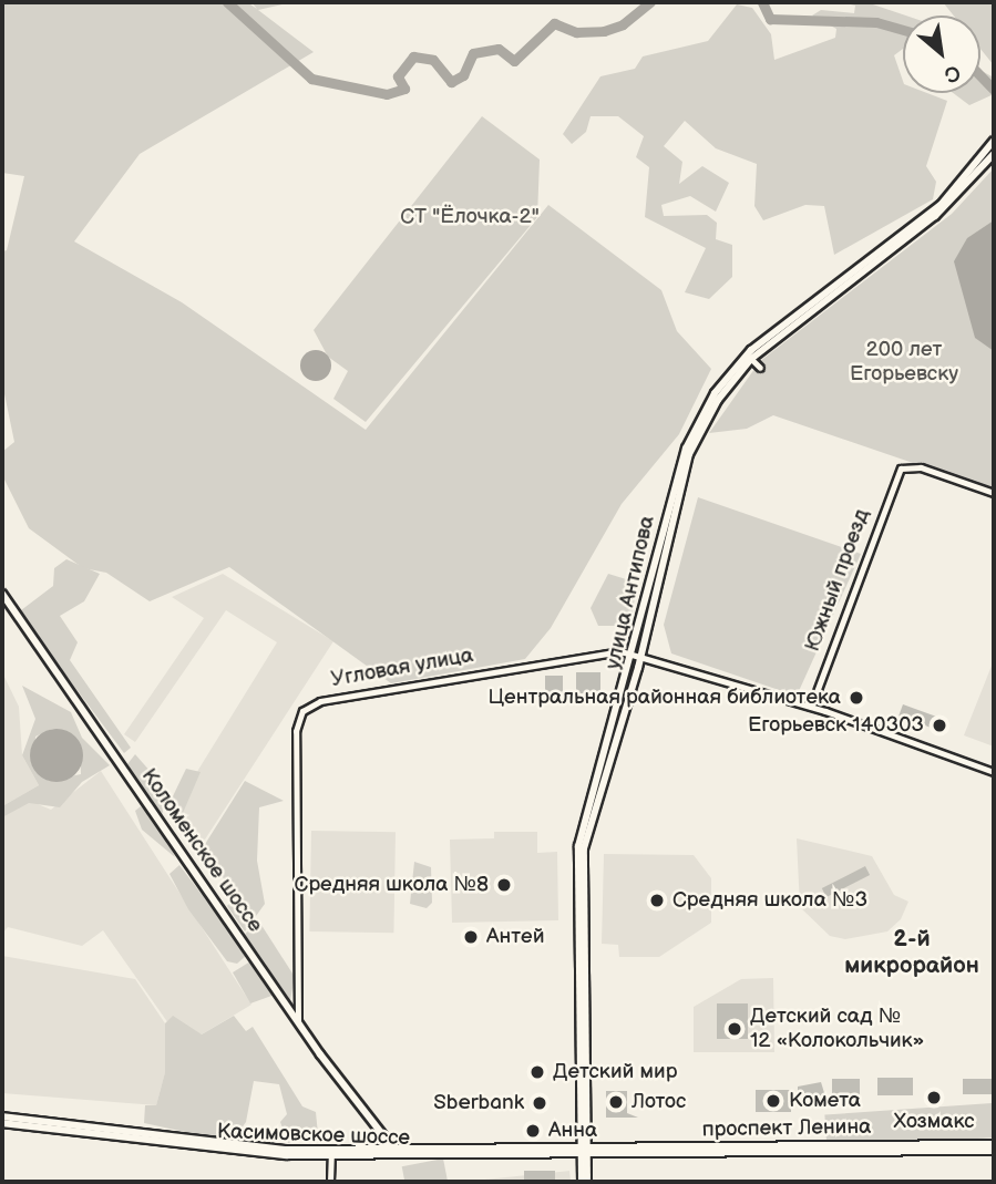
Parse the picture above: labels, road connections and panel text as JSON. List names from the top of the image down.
{
  "streets": {
    "main road": [
      "улица Антипова",
      "Коломенское шоссе",
      "проспект Ленина",
      "Касимовское шоссе"
    ],
    "street": ["Южный проезд", "Угловая улица"]
  },
  "crossings": [
    ["Южный проезд", "Угловая улица"],
    ["улица Антипова", "Угловая улица"],
    ["улица Антипова", "проспект Ленина"],
    ["улица Антипова", "Касимовское шоссе"],
    ["Угловая улица", "Коломенское шоссе"],
    ["Коломенское шоссе", "Касимовское шоссе"],
    ["проспект Ленина", "Касимовское шоссе"]
  ],
  "districts": ["2-й микрорайон"],
  "parks": ["СТ \"Ёлочка-2\"", "200 лет Егорьевску"],
  "places": [
    "Центральная районная библиотека",
    "Егорьевск 140303",
    "Средняя школа №8",
    "Средняя школа №3",
    "Антей",
    "Детский сад № 12 «Колокольчик»",
    "Детский мир",
    "Хозмакс",
    "Комета",
    "Лотос",
    "Sberbank",
    "Анна"
  ],
  "north": "bottom right"
}
